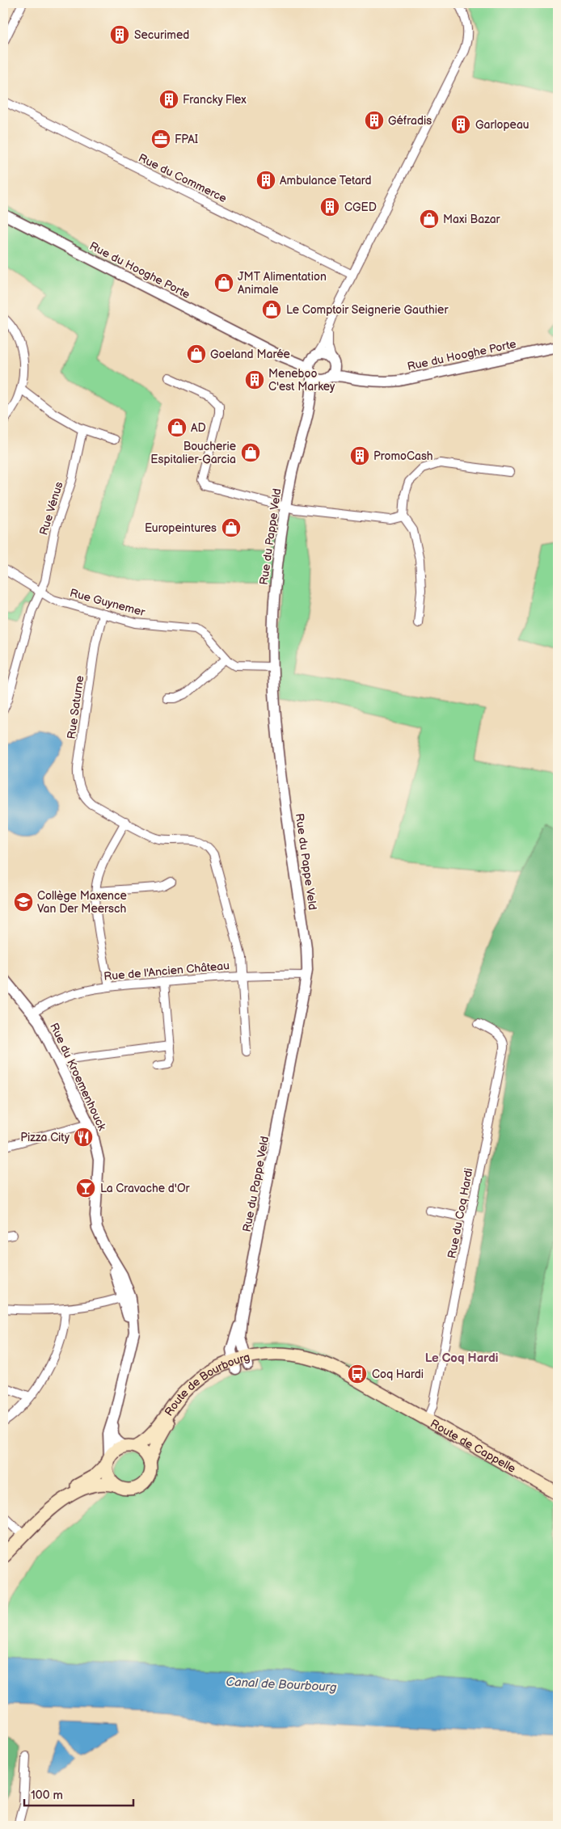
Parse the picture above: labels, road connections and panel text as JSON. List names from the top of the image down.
{
  "streets": {
    "main road": ["Route de Bourbourg", "Route de Cappelle"],
    "street": [
      "Rue du Commerce",
      "Rue du Hooghe Porte",
      "Rue Vénus",
      "Rue du Pappe Veld",
      "Rue Guynemer",
      "Rue Saturne",
      "Rue de l'Ancien Château",
      "Rue du Kroemenhouck",
      "Rue du Coq Hardi"
    ]
  },
  "crossings": [
    ["Rue du Hooghe Porte", "Rue du Pappe Veld"],
    ["Rue Vénus", "Rue Guynemer"],
    ["Rue du Pappe Veld", "Rue Guynemer"],
    ["Rue du Pappe Veld", "Rue de l'Ancien Château"],
    ["Rue du Pappe Veld", "Route de Bourbourg"],
    ["Rue Guynemer", "Rue Saturne"],
    ["Rue de l'Ancien Château", "Rue du Kroemenhouck"],
    ["Rue du Kroemenhouck", "Route de Bourbourg"],
    ["Rue du Coq Hardi", "Route de Cappelle"],
    ["Route de Bourbourg", "Route de Cappelle"]
  ],
  "districts": ["Le Coq Hardi"],
  "water": ["Canal de Bourbourg"],
  "places": {
    "building": [
      "Securimed",
      "Francky Flex",
      "Géfradis",
      "Garlopeau",
      "Ambulance Tetard",
      "CGED",
      "Meneboo C'est Markey",
      "PromoCash"
    ],
    "office": ["FPAI"],
    "shop": [
      "Maxi Bazar",
      "JMT Alimentation Animale",
      "Le Comptoir Seignerie Gauthier",
      "Goeland Marée",
      "AD",
      "Boucherie Espitalier-Garcia",
      "Europeintures"
    ],
    "school or university": ["Collège Maxence Van Der Meersch"],
    "restaurant": ["Pizza City"],
    "bar": ["La Cravache d'Or"],
    "bus stop": ["Coq Hardi"]
  },
  "scale_bar": "100 m"
}
